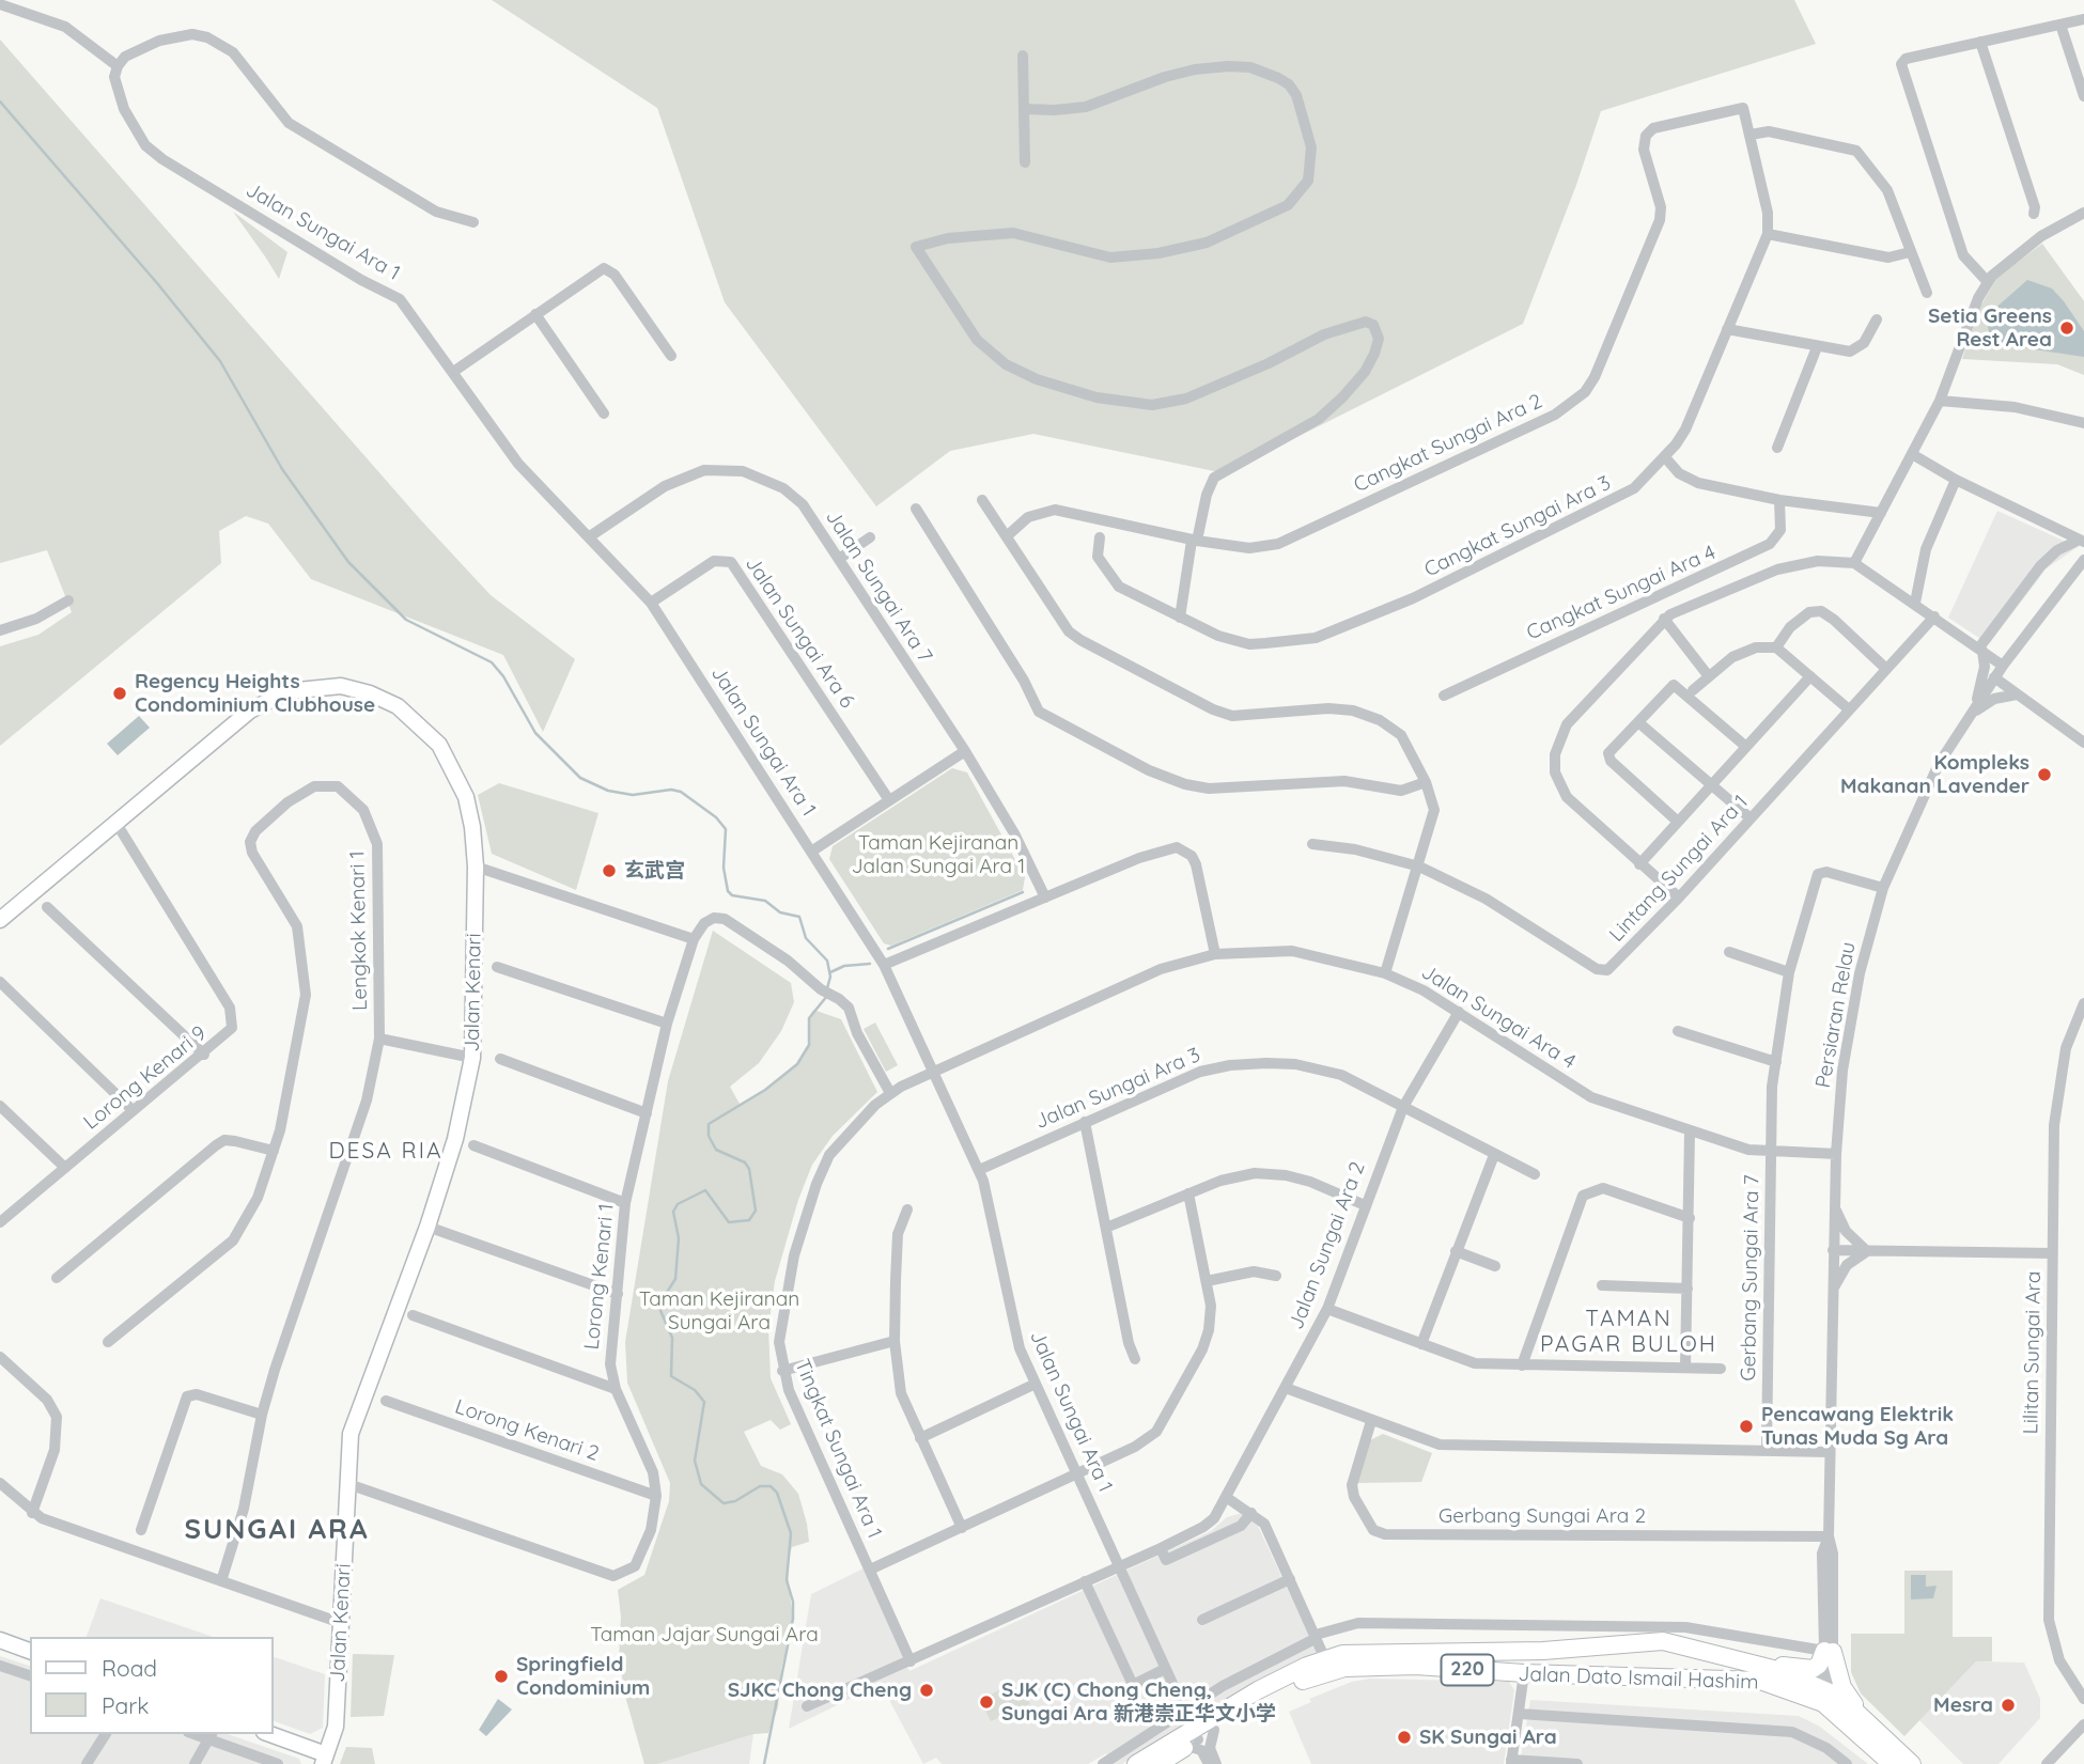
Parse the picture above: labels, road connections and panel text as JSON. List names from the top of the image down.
{
  "streets": {
    "main road": ["220", "Jalan Dato Ismail Hashim"],
    "street": [
      "Jalan Sungai Ara 1",
      "Cangkat Sungai Ara 2",
      "Cangkat Sungai Ara 3",
      "Jalan Sungai Ara 7",
      "Cangkat Sungai Ara 4",
      "Jalan Sungai Ara 6",
      "Lintang Sungai Ara 1",
      "Lengkok Kenari 1",
      "Jalan Kenari",
      "Persiaran Relau",
      "Jalan Sungai Ara 4",
      "Lorong Kenari 9",
      "Jalan Sungai Ara 3",
      "Jalan Sungai Ara 2",
      "Lorong Kenari 1",
      "Gerbang Sungai Ara 7",
      "Lilitan Sungai Ara",
      "Lorong Kenari 2",
      "Tingkat Sungai Ara 1",
      "Gerbang Sungai Ara 2"
    ]
  },
  "crossings": [
    ["Jalan Sungai Ara 1", "Jalan Sungai Ara 7"],
    ["Jalan Sungai Ara 1", "Jalan Sungai Ara 6"],
    ["Jalan Sungai Ara 1", "Jalan Sungai Ara 4"],
    ["Jalan Sungai Ara 1", "Jalan Sungai Ara 3"],
    ["Jalan Sungai Ara 1", "Jalan Sungai Ara 2"],
    ["Jalan Sungai Ara 1", "Tingkat Sungai Ara 1"],
    ["Jalan Sungai Ara 1", "Jalan Dato Ismail Hashim"],
    ["Cangkat Sungai Ara 2", "Cangkat Sungai Ara 3"],
    ["Jalan Kenari", "Lorong Kenari 9"],
    ["Jalan Kenari", "Lorong Kenari 1"],
    ["Persiaran Relau", "Jalan Sungai Ara 4"],
    ["Persiaran Relau", "Gerbang Sungai Ara 7"],
    ["Persiaran Relau", "Gerbang Sungai Ara 2"],
    ["Persiaran Relau", "Jalan Dato Ismail Hashim"],
    ["Jalan Sungai Ara 4", "Jalan Sungai Ara 2"],
    ["Jalan Sungai Ara 4", "Gerbang Sungai Ara 7"],
    ["Jalan Sungai Ara 4", "Tingkat Sungai Ara 1"],
    ["Jalan Sungai Ara 3", "Jalan Sungai Ara 2"],
    ["Lorong Kenari 1", "Lorong Kenari 2"],
    ["Lorong Kenari 1", "Tingkat Sungai Ara 1"]
  ],
  "districts": ["DESA RIA", "TAMAN PAGAR BULOH", "SUNGAI ARA"],
  "parks": ["Taman Kejiranan Jalan Sungai Ara 1", "Taman Kejiranan Sungai Ara", "Taman Jajar Sungai Ara"],
  "places": [
    "Setia Greens Rest Area",
    "Regency Heights Condominium Clubhouse",
    "Kompleks Makanan Lavender",
    "玄武宫",
    "Pencawang Elektrik Tunas Muda Sg Ara",
    "Springfield Condominium",
    "SJKC Chong Cheng",
    "SJK (C) Chong Cheng, Sungai Ara 新港崇正华文小学",
    "Mesra",
    "SK Sungai Ara"
  ],
  "legend": ["Road", "Park"]
}
